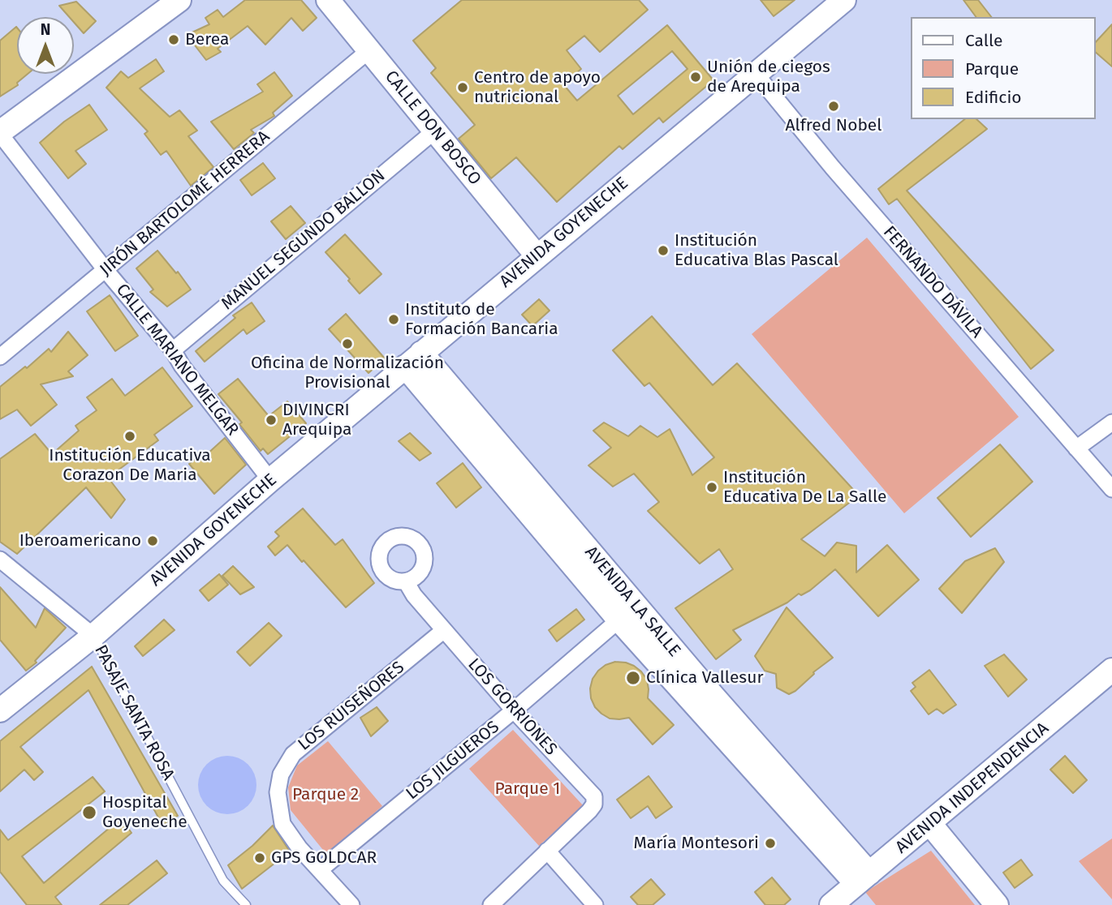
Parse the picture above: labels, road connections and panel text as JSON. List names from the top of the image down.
{
  "streets": {
    "main road": [
      "CALLE DON BOSCO",
      "AVENIDA GOYENECHE",
      "AVENIDA LA SALLE",
      "AVENIDA INDEPENDENCIA"
    ],
    "street": [
      "JIRÓN BARTOLOMÉ HERRERA",
      "MANUEL SEGUNDO BALLON",
      "FERNANDO DÁVILA",
      "CALLE MARIANO MELGAR",
      "LOS RUISEÑORES",
      "LOS GORRIONES",
      "LOS JILGUEROS"
    ],
    "lane": ["PASAJE SANTA ROSA"]
  },
  "crossings": [
    ["CALLE DON BOSCO", "JIRÓN BARTOLOMÉ HERRERA"],
    ["CALLE DON BOSCO", "AVENIDA GOYENECHE"],
    ["CALLE DON BOSCO", "MANUEL SEGUNDO BALLON"],
    ["JIRÓN BARTOLOMÉ HERRERA", "CALLE MARIANO MELGAR"],
    ["AVENIDA GOYENECHE", "FERNANDO DÁVILA"],
    ["AVENIDA GOYENECHE", "CALLE MARIANO MELGAR"],
    ["AVENIDA GOYENECHE", "AVENIDA LA SALLE"],
    ["AVENIDA GOYENECHE", "PASAJE SANTA ROSA"],
    ["MANUEL SEGUNDO BALLON", "CALLE MARIANO MELGAR"],
    ["AVENIDA LA SALLE", "LOS JILGUEROS"],
    ["AVENIDA LA SALLE", "AVENIDA INDEPENDENCIA"],
    ["LOS RUISEÑORES", "LOS GORRIONES"],
    ["LOS RUISEÑORES", "LOS JILGUEROS"],
    ["LOS GORRIONES", "LOS JILGUEROS"]
  ],
  "parks": ["Parque 1", "Parque 2"],
  "places": [
    "Berea",
    "Unión de ciegos de Arequipa",
    "Centro de apoyo nutricional",
    "Alfred Nobel",
    "Institución Educativa Blas Pascal",
    "Instituto de Formación Bancaria",
    "Oficina de Normalización Provisional",
    "DIVINCRI Arequipa",
    "Institución Educativa Corazon De Maria",
    "Institución Educativa De La Salle",
    "Iberoamericano",
    "Clínica Vallesur",
    "Hospital Goyeneche",
    "María Montesori",
    "GPS GOLDCAR"
  ],
  "legend": ["Calle", "Parque", "Edificio"],
  "north": "top"
}
